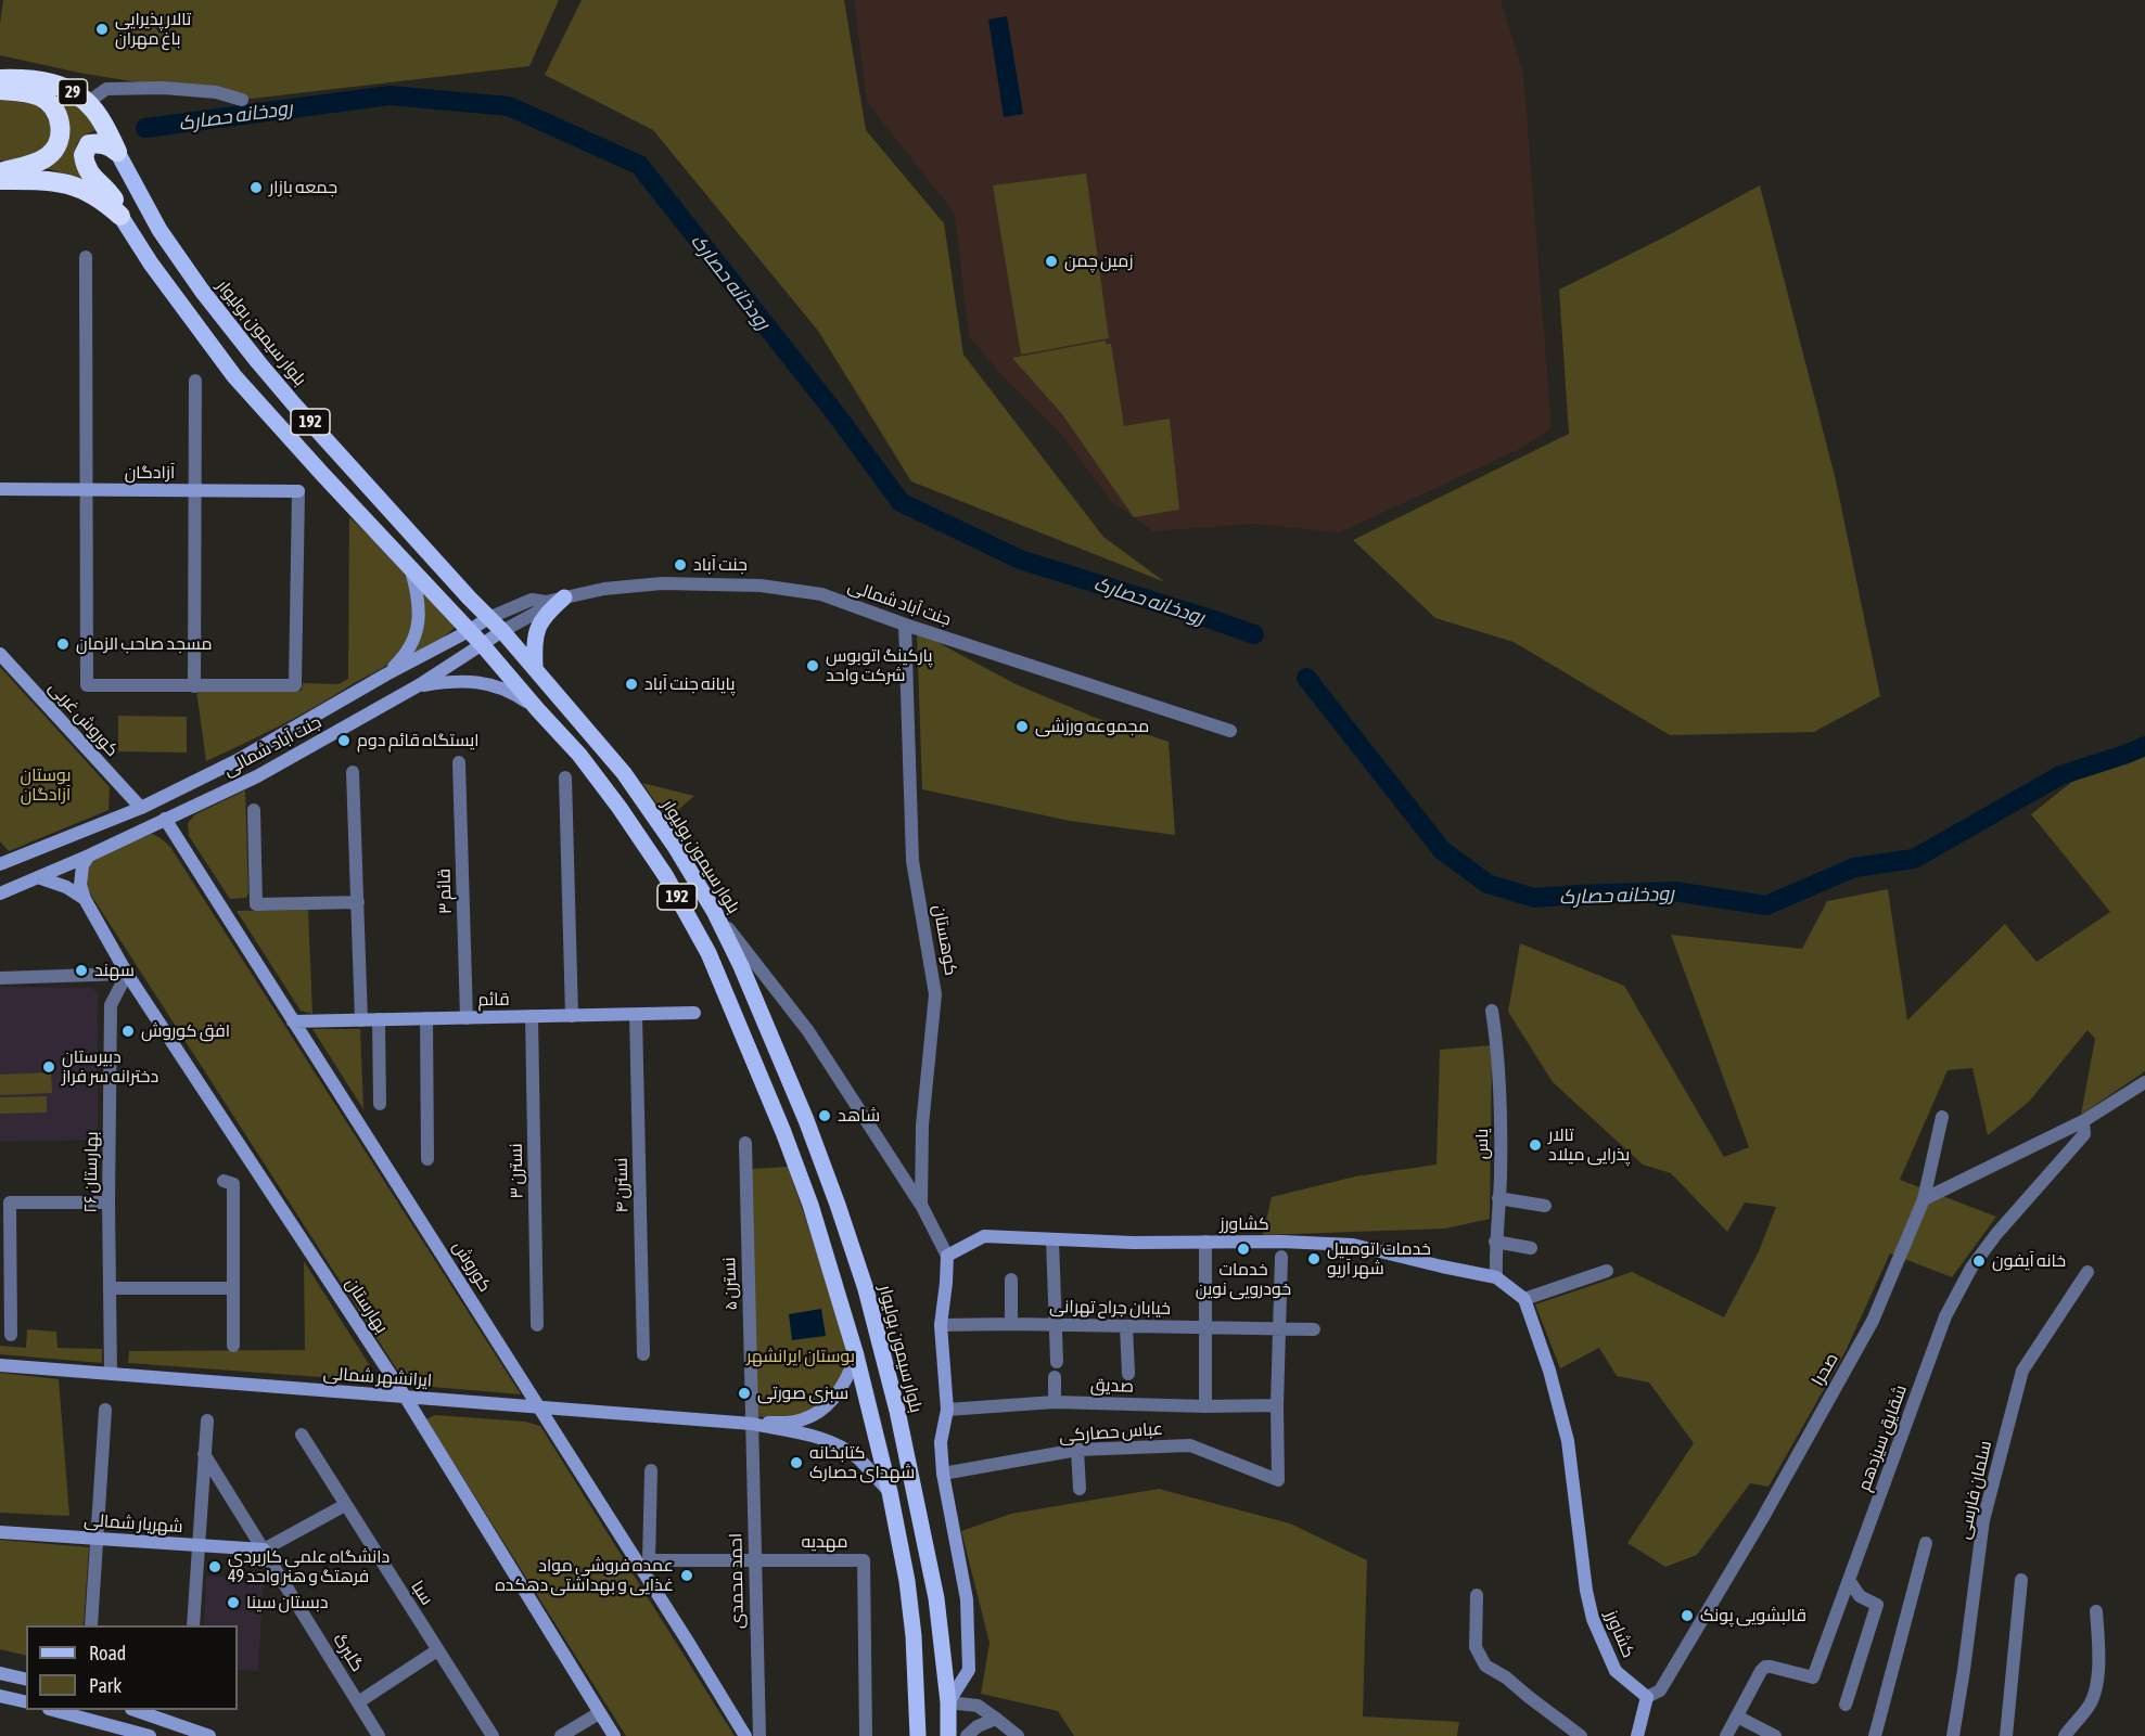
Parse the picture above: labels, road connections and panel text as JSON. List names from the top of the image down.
{
  "streets": {
    "highway": ["29"],
    "main road": ["بلوار سیمون بولیوار", "192"],
    "street": [
      "آزادگان",
      "جنت آباد شمالی",
      "کوروش غربی",
      "قائم ۳",
      "کوهستان",
      "قائم",
      "یاس",
      "نسترن ۳",
      "بهارستان ۲۶",
      "نسترن ۴",
      "کشاورز",
      "کوروش",
      "نسترن ۵",
      "بهارستان",
      "خیابان جراح تهرانی",
      "صحرا",
      "ایرانشهر شمالی",
      "صدیق",
      "عباس حصارکی",
      "شقایق سیزدهم",
      "سلمان فارسی",
      "شهریار شمالی",
      "مهدیه",
      "احمد محمدی",
      "سبا",
      "گلبرگ"
    ]
  },
  "crossings": [
    ["29", "بلوار سیمون بولیوار"],
    ["بلوار سیمون بولیوار", "جنت آباد شمالی"],
    ["192", "جنت آباد شمالی"],
    ["جنت آباد شمالی", "کوروش غربی"],
    ["جنت آباد شمالی", "کوهستان"],
    ["جنت آباد شمالی", "کوروش"],
    ["جنت آباد شمالی", "بهارستان"],
    ["قائم ۳", "قائم"],
    ["کوهستان", "کشاورز"],
    ["قائم", "نسترن ۳"],
    ["قائم", "نسترن ۴"],
    ["قائم", "کوروش"],
    ["یاس", "کشاورز"],
    ["بهارستان ۲۶", "بهارستان"],
    ["بهارستان ۲۶", "ایرانشهر شمالی"],
    ["کشاورز", "صحرا"],
    ["کوروش", "ایرانشهر شمالی"],
    ["نسترن ۵", "ایرانشهر شمالی"],
    ["نسترن ۵", "احمد محمدی"],
    ["بهارستان", "ایرانشهر شمالی"],
    ["ایرانشهر شمالی", "احمد محمدی"],
    ["صدیق", "عباس حصارکی"],
    ["شهریار شمالی", "گلبرگ"],
    ["مهدیه", "احمد محمدی"]
  ],
  "water": ["رودخانه حصارک"],
  "parks": ["بوستان آزادگان", "بوستان ایرانشهر"],
  "places": [
    "تالار پذیرایی باغ مهران",
    "جمعه بازار",
    "زمین چمن",
    "جنت آباد",
    "مسجد صاحب الزمان",
    "پارکینگ اتوبوس شرکت واحد",
    "پایانه جنت آباد",
    "مجموعه ورزشی",
    "ایستگاه قائم دوم",
    "سهند",
    "افق کوروش",
    "دبیرستان دخترانه سر فراز",
    "شاهد",
    "تالار پذرایی میلاد",
    "خدمات خودرویی نوین",
    "خدمات اتومبیل شهر آریو",
    "خانه آیفون",
    "سبزی صورتی",
    "کتابخانه شهدای حصارک",
    "دانشگاه علمی کاربردی فرهتگ و هنر واحد 49",
    "عمده فروشی مواد غذایی و بهداشتی دهکده",
    "دبستان سینا",
    "قالبشویی پونک"
  ],
  "legend": ["Road", "Park"]
}
